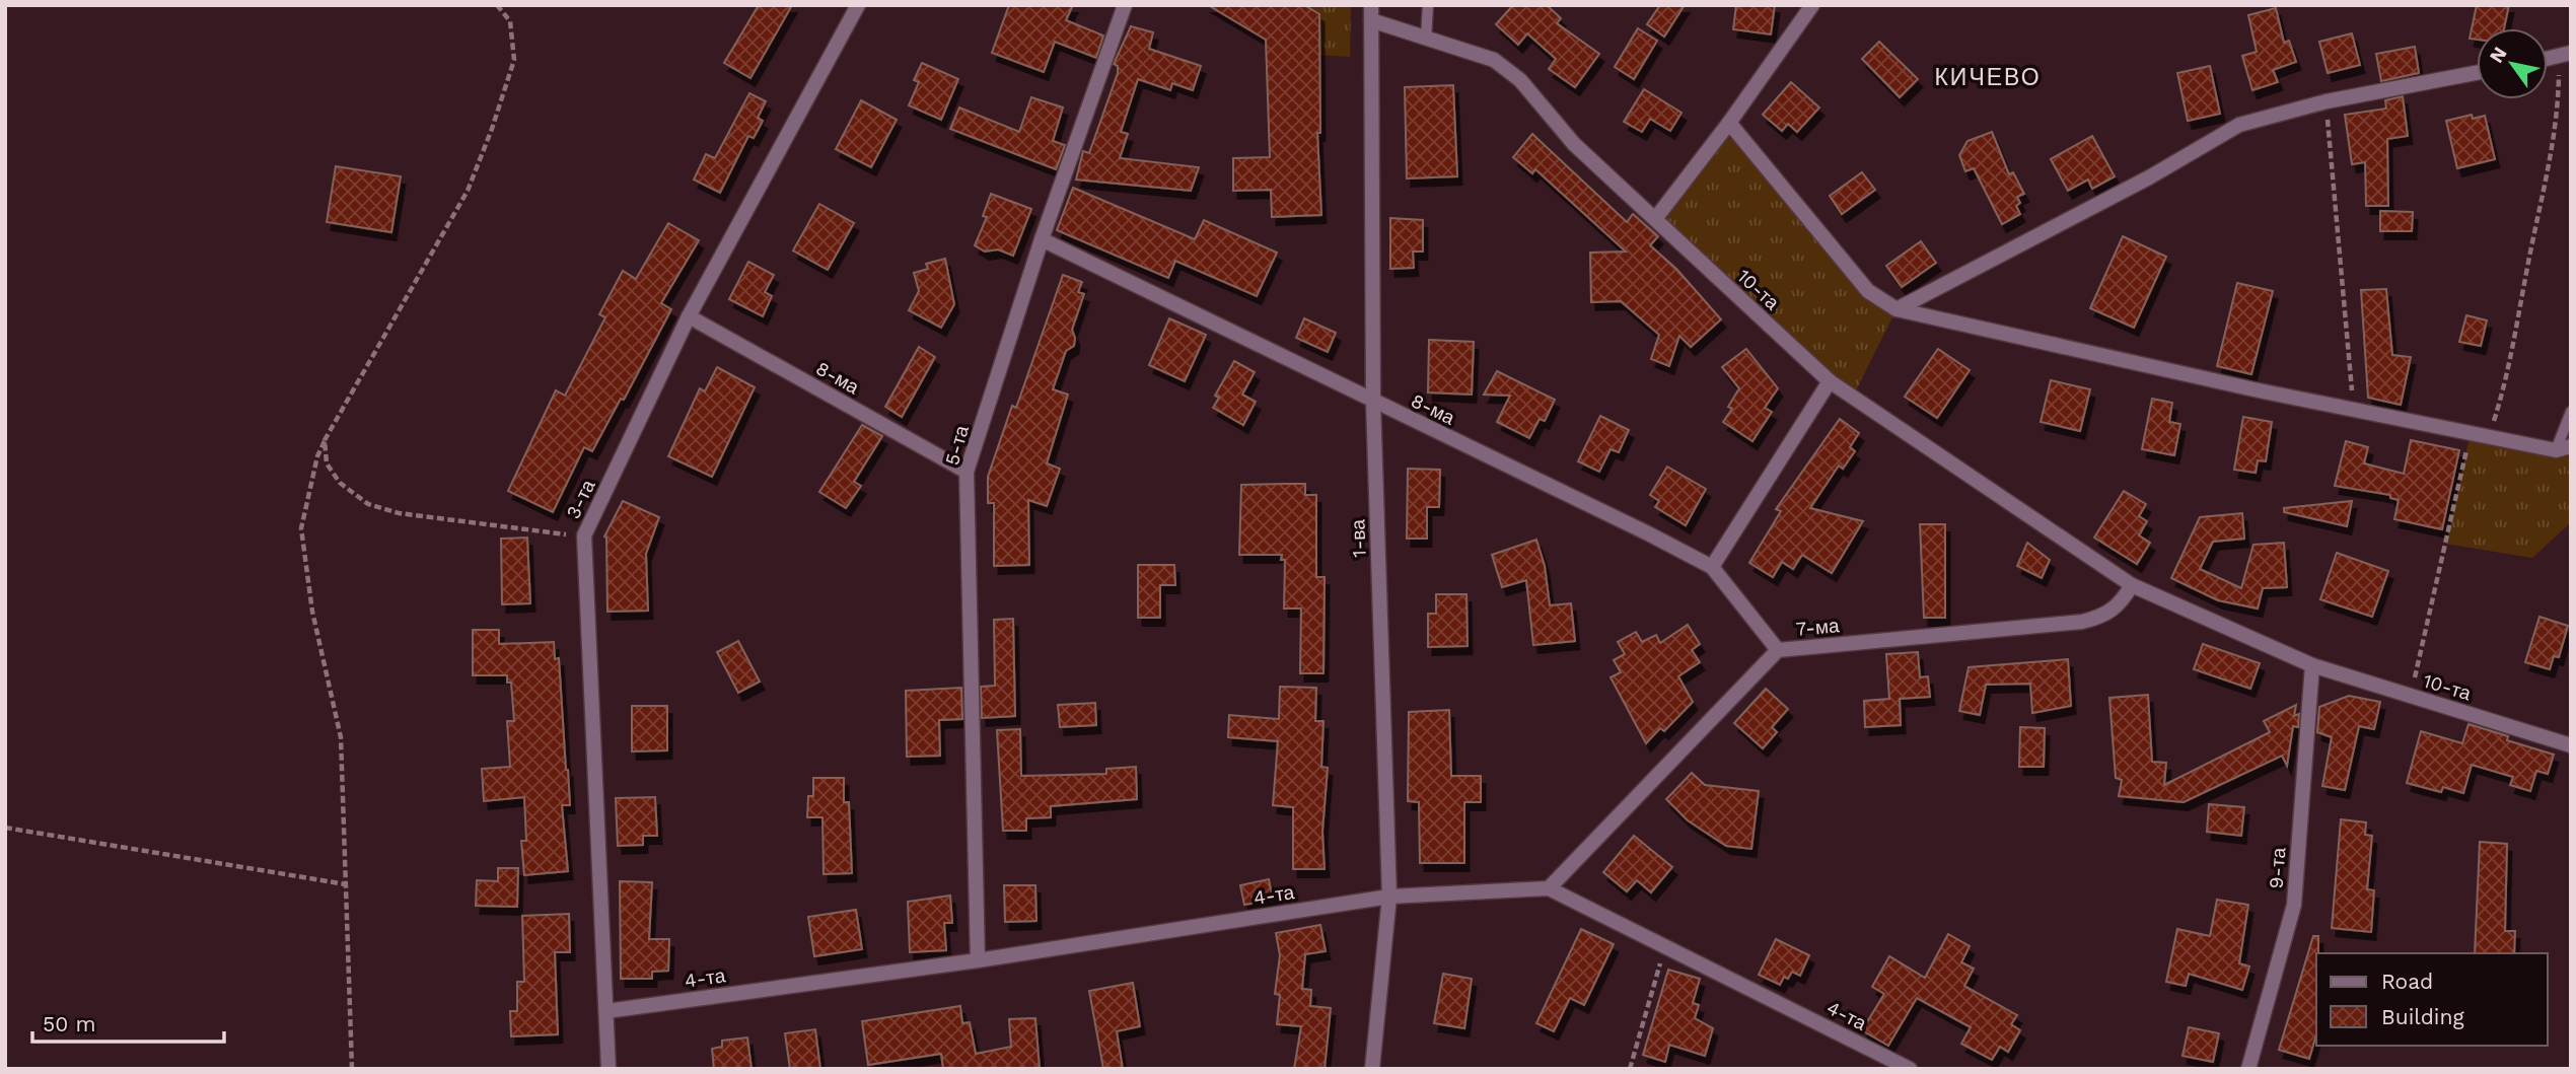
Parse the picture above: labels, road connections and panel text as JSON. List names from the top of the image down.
{
  "streets": {
    "street": [
      "10-та",
      "8-ма",
      "5-та",
      "3-та",
      "1-ва",
      "7-ма",
      "9-та",
      "4-та"
    ]
  },
  "crossings": [
    ["10-та", "1-ва"],
    ["10-та", "7-ма"],
    ["10-та", "9-та"],
    ["8-ма", "5-та"],
    ["8-ма", "3-та"],
    ["8-ма", "1-ва"],
    ["8-ма", "7-ма"],
    ["5-та", "4-та"],
    ["3-та", "4-та"],
    ["1-ва", "4-та"],
    ["7-ма", "4-та"]
  ],
  "districts": ["КИЧЕВО"],
  "legend": ["Road", "Building"],
  "scale_bar": "50 m",
  "north": "top left"
}
